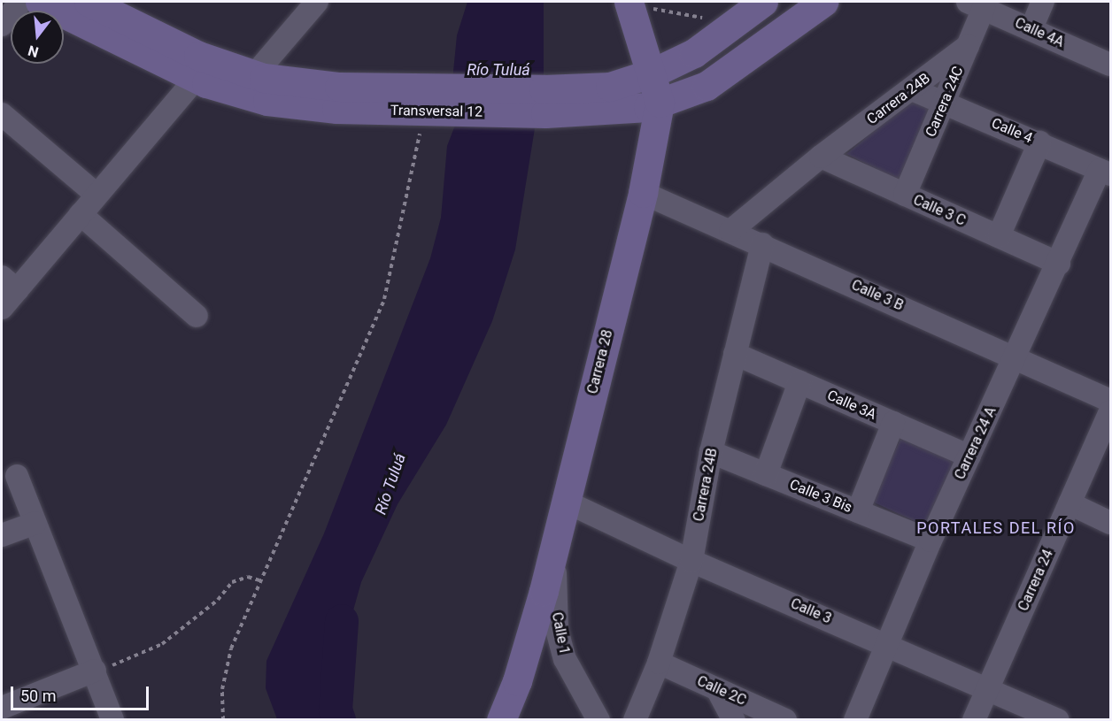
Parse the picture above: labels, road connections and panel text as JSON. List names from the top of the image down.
{
  "streets": {
    "main road": ["Transversal 12", "Carrera 28"],
    "street": [
      "Calle 4A",
      "Carrera 24B",
      "Carrera 24C",
      "Calle 4",
      "Calle 3 C",
      "Calle 3 B",
      "Calle 3A",
      "Carrera 24 A",
      "Calle 3 Bis",
      "Carrera 24",
      "Calle 3",
      "Calle 1",
      "Calle 2C"
    ]
  },
  "crossings": [
    ["Calle 4A", "Carrera 24C"],
    ["Carrera 24B", "Carrera 24C"],
    ["Carrera 24B", "Calle 4"],
    ["Carrera 24B", "Calle 3 C"],
    ["Carrera 24B", "Calle 3 B"],
    ["Carrera 24B", "Calle 3A"],
    ["Carrera 24B", "Calle 3 Bis"],
    ["Carrera 24B", "Calle 3"],
    ["Carrera 24B", "Calle 2C"],
    ["Carrera 24C", "Calle 4"],
    ["Carrera 24C", "Calle 3 C"],
    ["Transversal 12", "Carrera 28"],
    ["Calle 4", "Carrera 24 A"],
    ["Calle 3 C", "Carrera 24 A"],
    ["Calle 3 B", "Carrera 28"],
    ["Calle 3 B", "Carrera 24 A"],
    ["Carrera 28", "Calle 3"],
    ["Carrera 28", "Calle 1"],
    ["Calle 3A", "Carrera 24 A"],
    ["Carrera 24 A", "Calle 3 Bis"],
    ["Carrera 24 A", "Calle 3"],
    ["Carrera 24", "Calle 3"]
  ],
  "districts": ["PORTALES DEL RÍO"],
  "water": ["Río Tuluá"],
  "scale_bar": "50 m",
  "north": "bottom"
}
